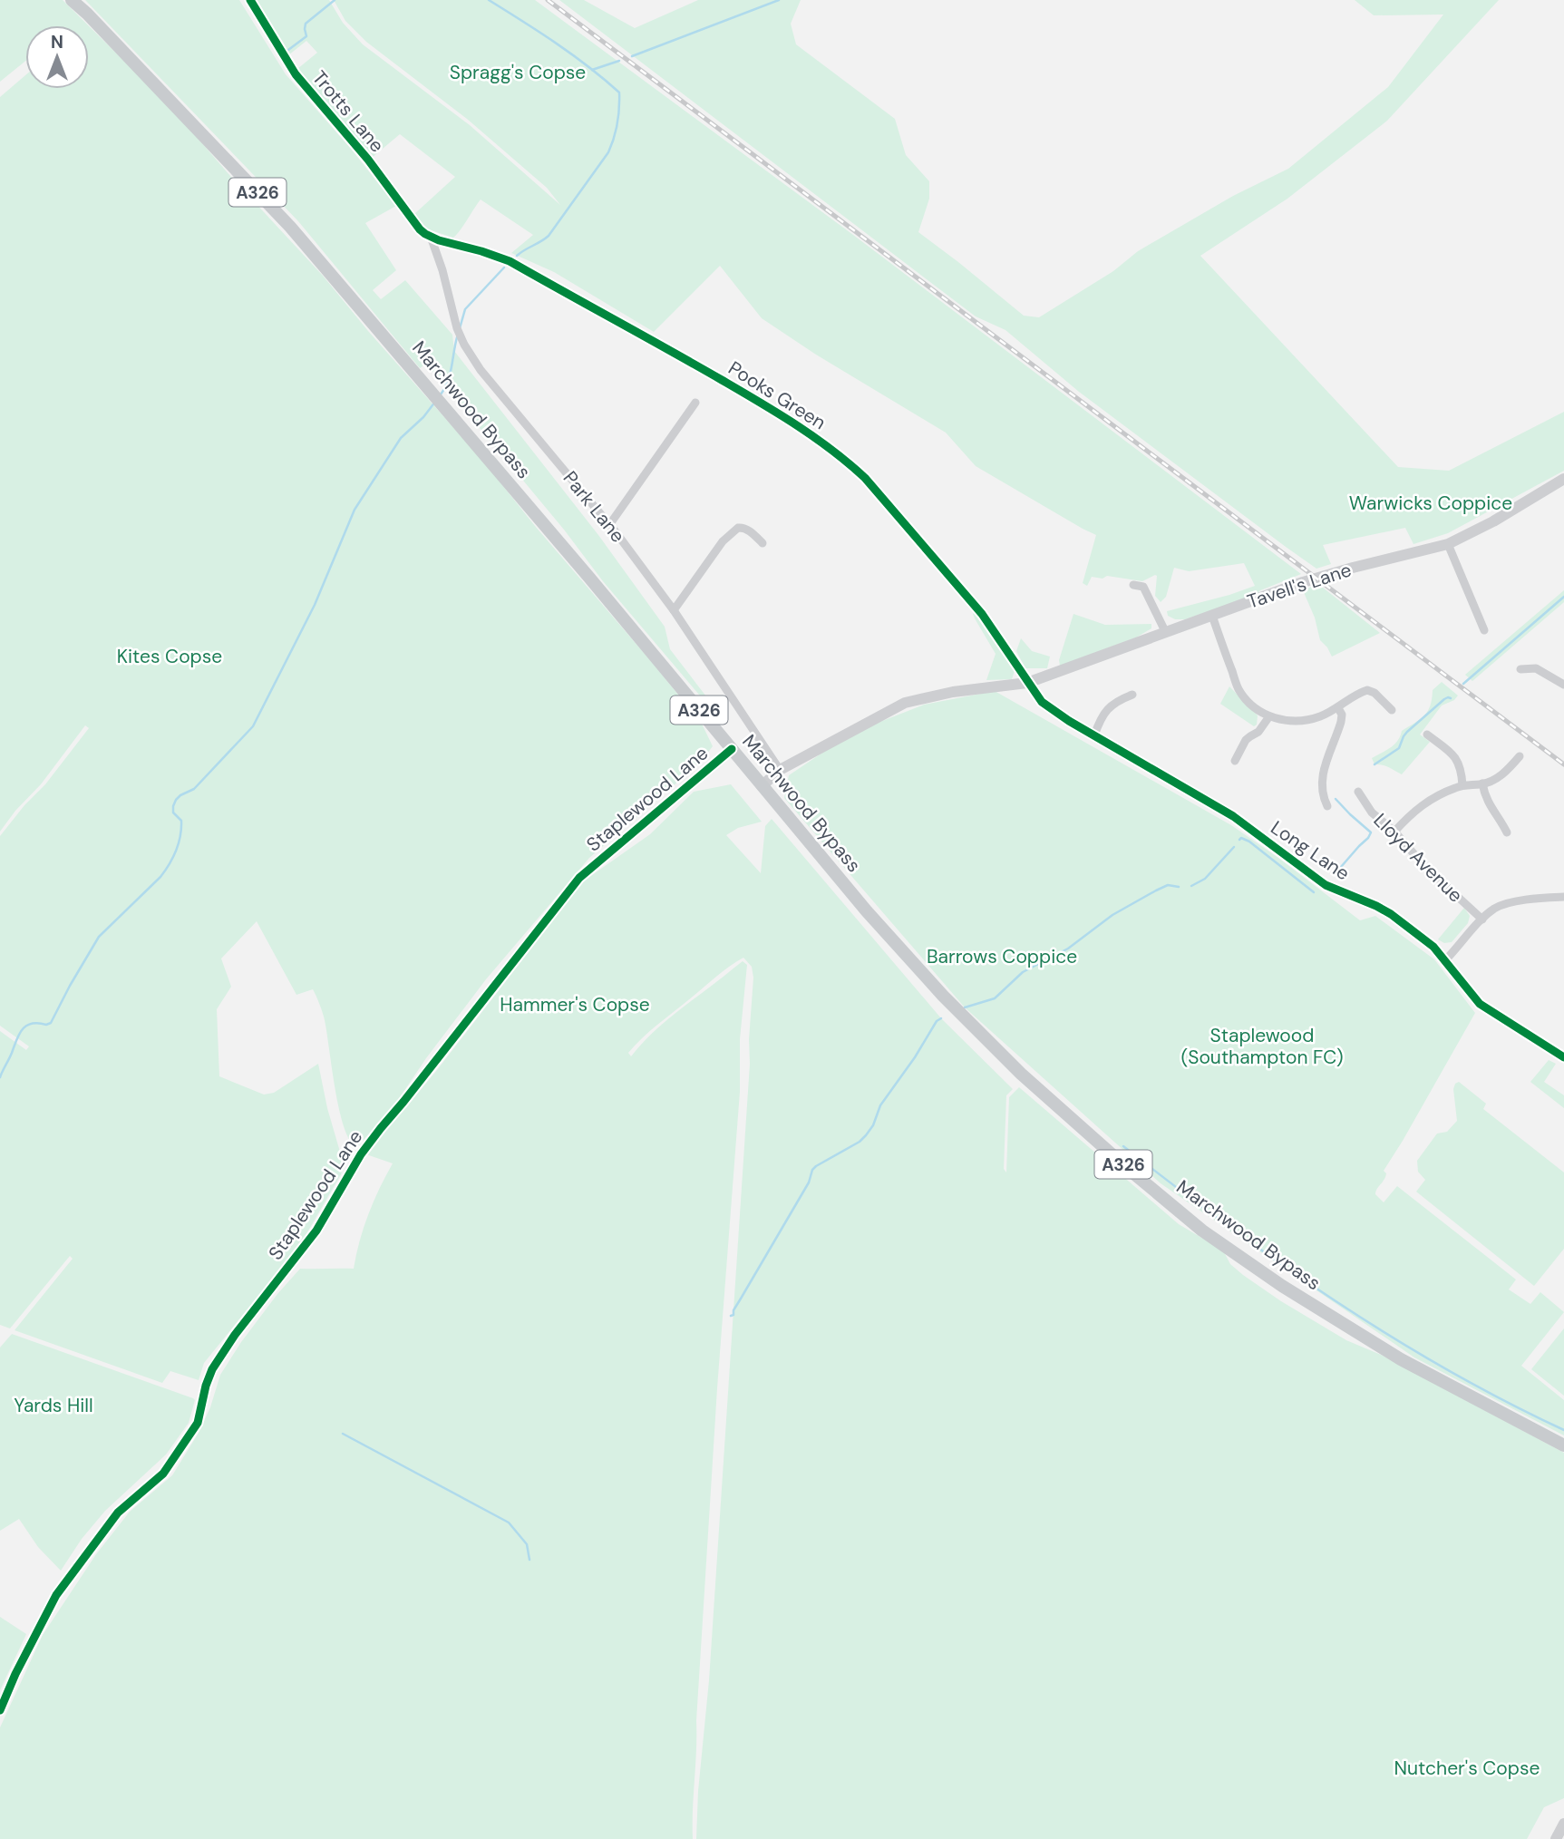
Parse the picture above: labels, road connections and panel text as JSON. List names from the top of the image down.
{
  "streets": {
    "main road": ["A326", "Marchwood Bypass"],
    "street": [
      "Trotts Lane",
      "Pooks Green",
      "Park Lane",
      "Tavell's Lane",
      "Staplewood Lane",
      "Long Lane",
      "Lloyd Avenue"
    ]
  },
  "crossings": [
    ["Trotts Lane", "Pooks Green"],
    ["Trotts Lane", "Park Lane"],
    ["Pooks Green", "Park Lane"],
    ["Pooks Green", "Tavell's Lane"],
    ["Pooks Green", "Long Lane"],
    ["Marchwood Bypass", "Staplewood Lane"],
    ["Tavell's Lane", "Long Lane"]
  ],
  "parks": [
    "Spragg's Copse",
    "Warwicks Coppice",
    "Kites Copse",
    "Barrows Coppice",
    "Hammer's Copse",
    "Staplewood (Southampton FC)",
    "Yards Hill",
    "Nutcher's Copse"
  ],
  "north": "top"
}
